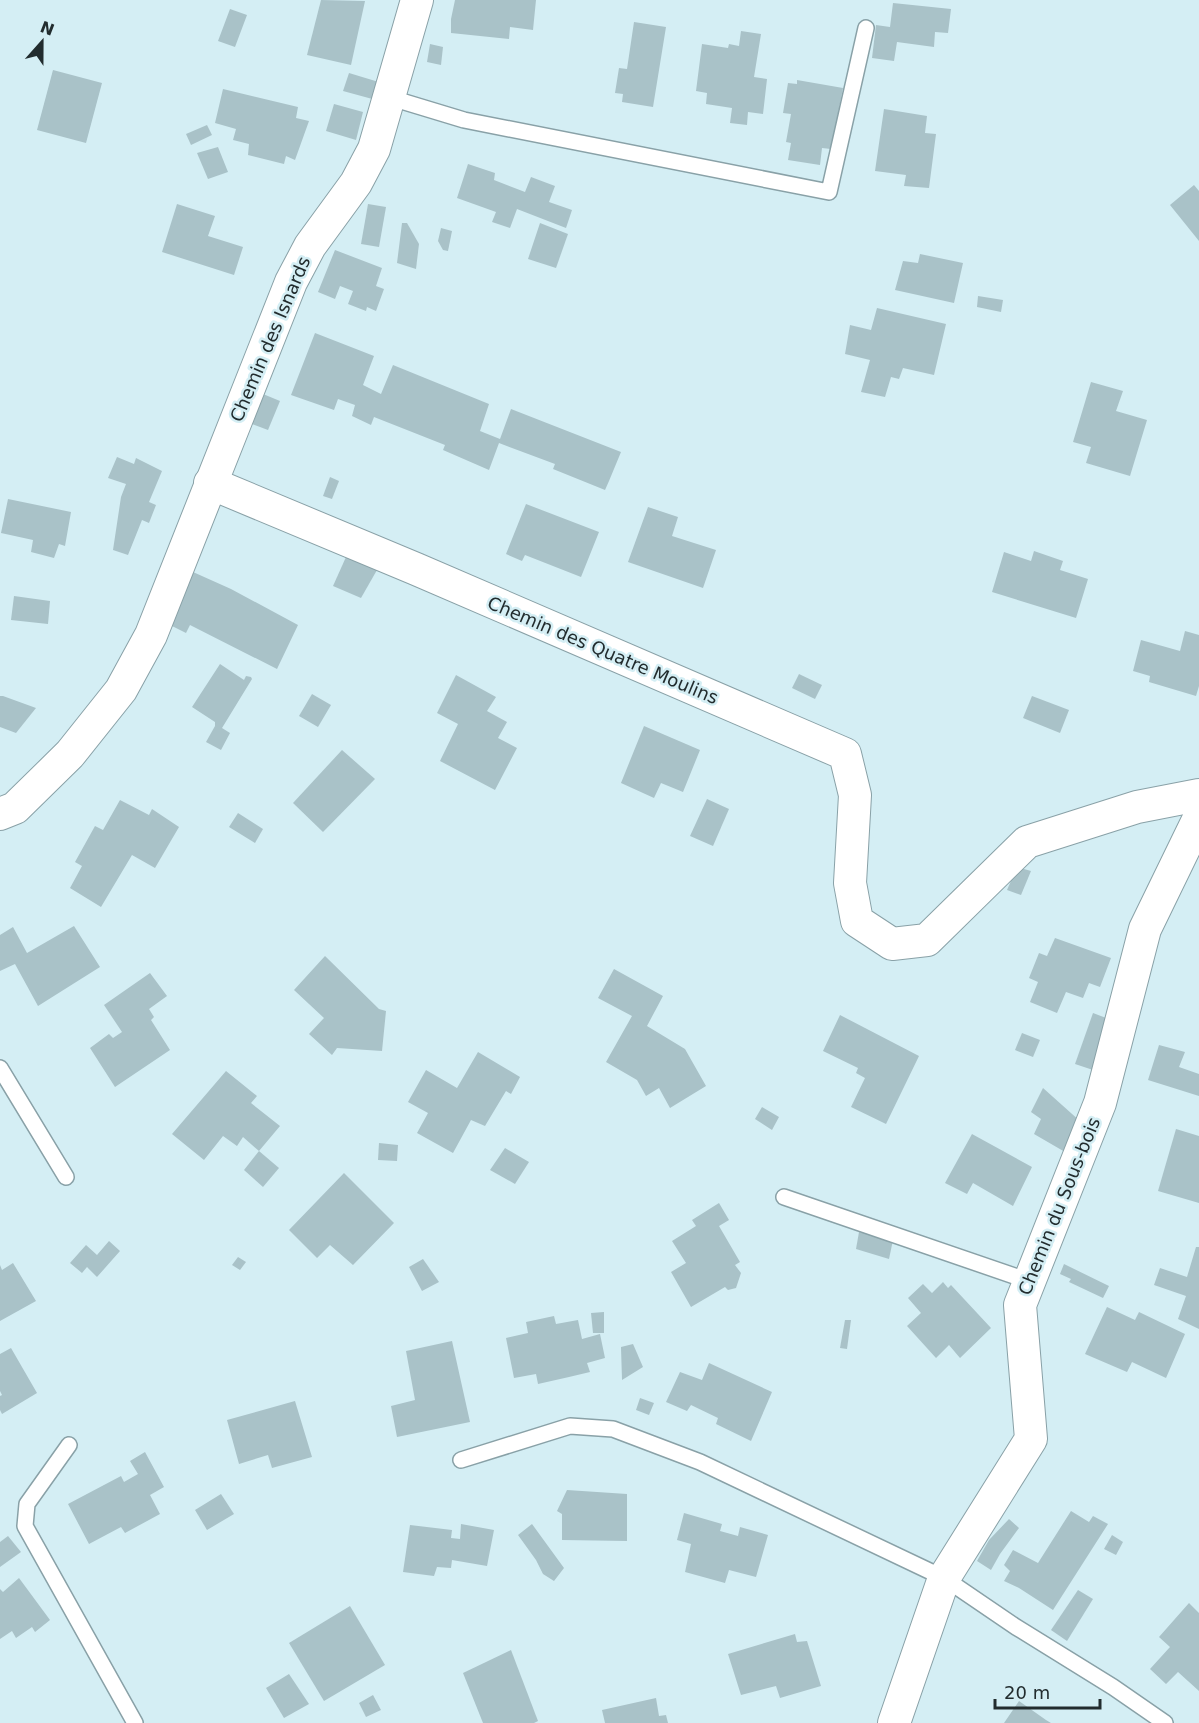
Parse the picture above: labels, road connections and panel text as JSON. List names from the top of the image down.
{
  "streets": {
    "street": ["Chemin des Isnards", "Chemin des Quatre Moulins", "Chemin du Sous-bois"]
  },
  "crossings": [
    ["Chemin des Isnards", "Chemin des Quatre Moulins"]
  ],
  "scale_bar": "20 m",
  "north": "top"
}
